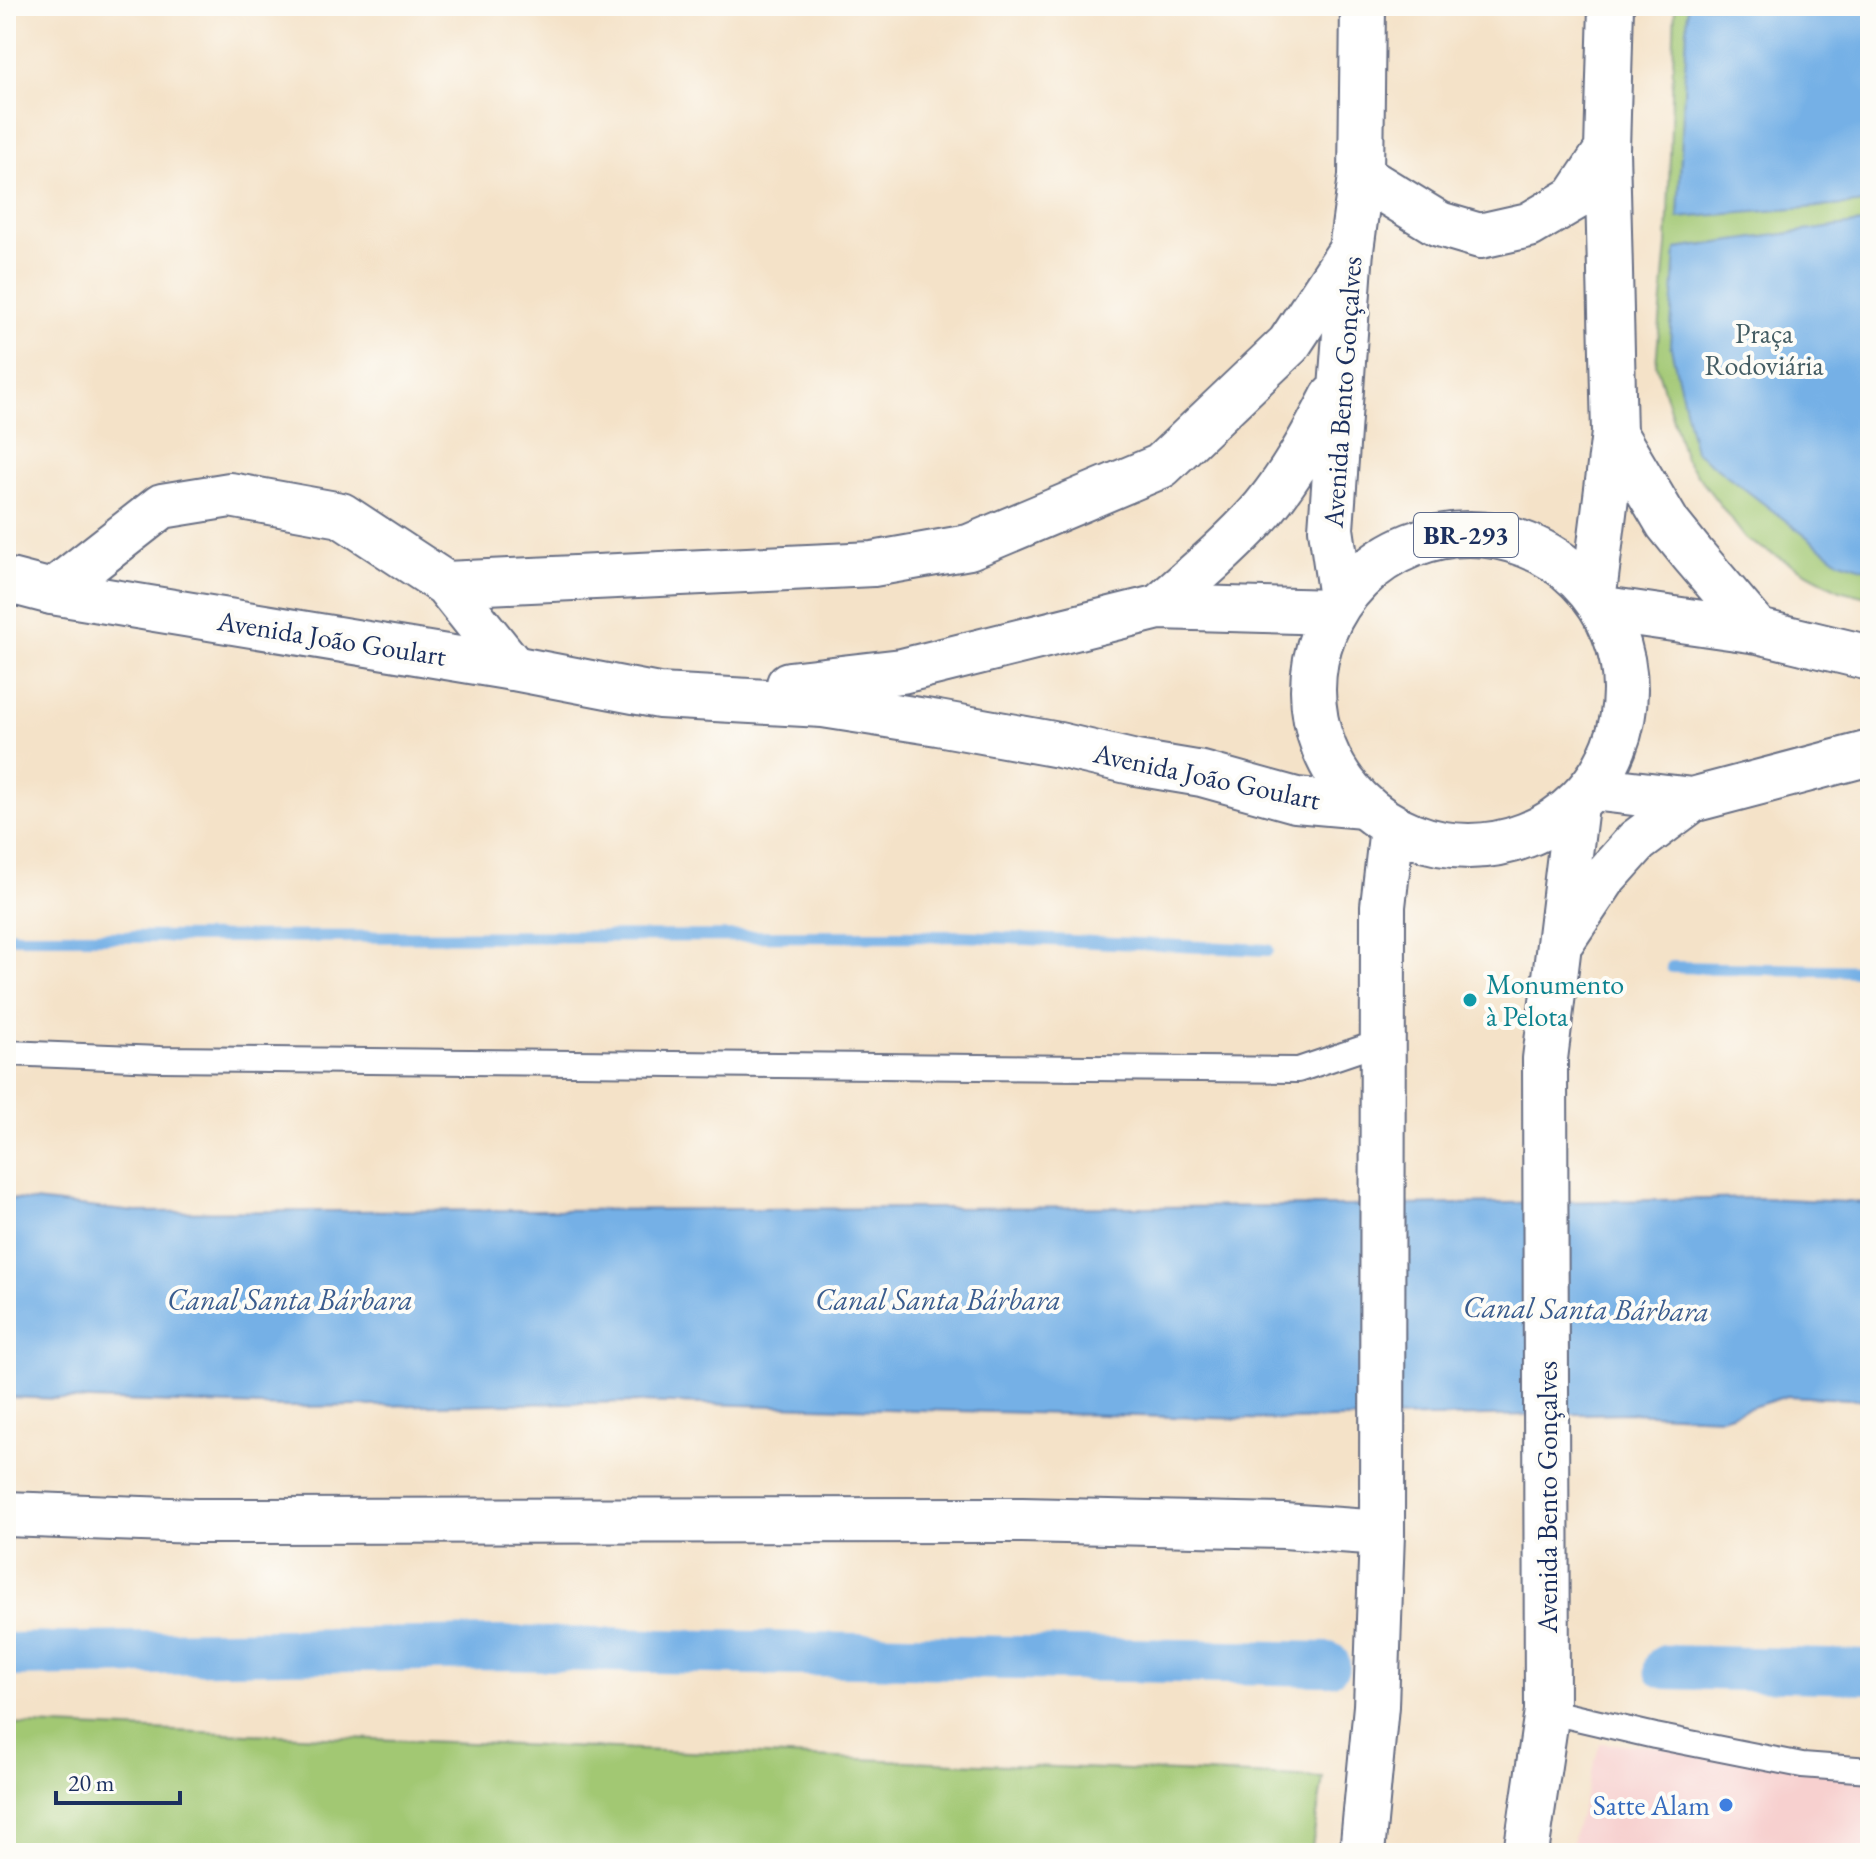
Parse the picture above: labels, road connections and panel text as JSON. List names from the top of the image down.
{
  "streets": {
    "main road": ["Avenida Bento Gonçalves", "BR-293", "Avenida João Goulart"]
  },
  "crossings": [
    ["Avenida Bento Gonçalves", "BR-293"],
    ["Avenida Bento Gonçalves", "Avenida João Goulart"],
    ["BR-293", "Avenida João Goulart"]
  ],
  "water": ["Canal Santa Bárbara"],
  "parks": ["Praça Rodoviária"],
  "places": ["Monumento à Pelota", "Satte Alam"],
  "scale_bar": "20 m"
}
